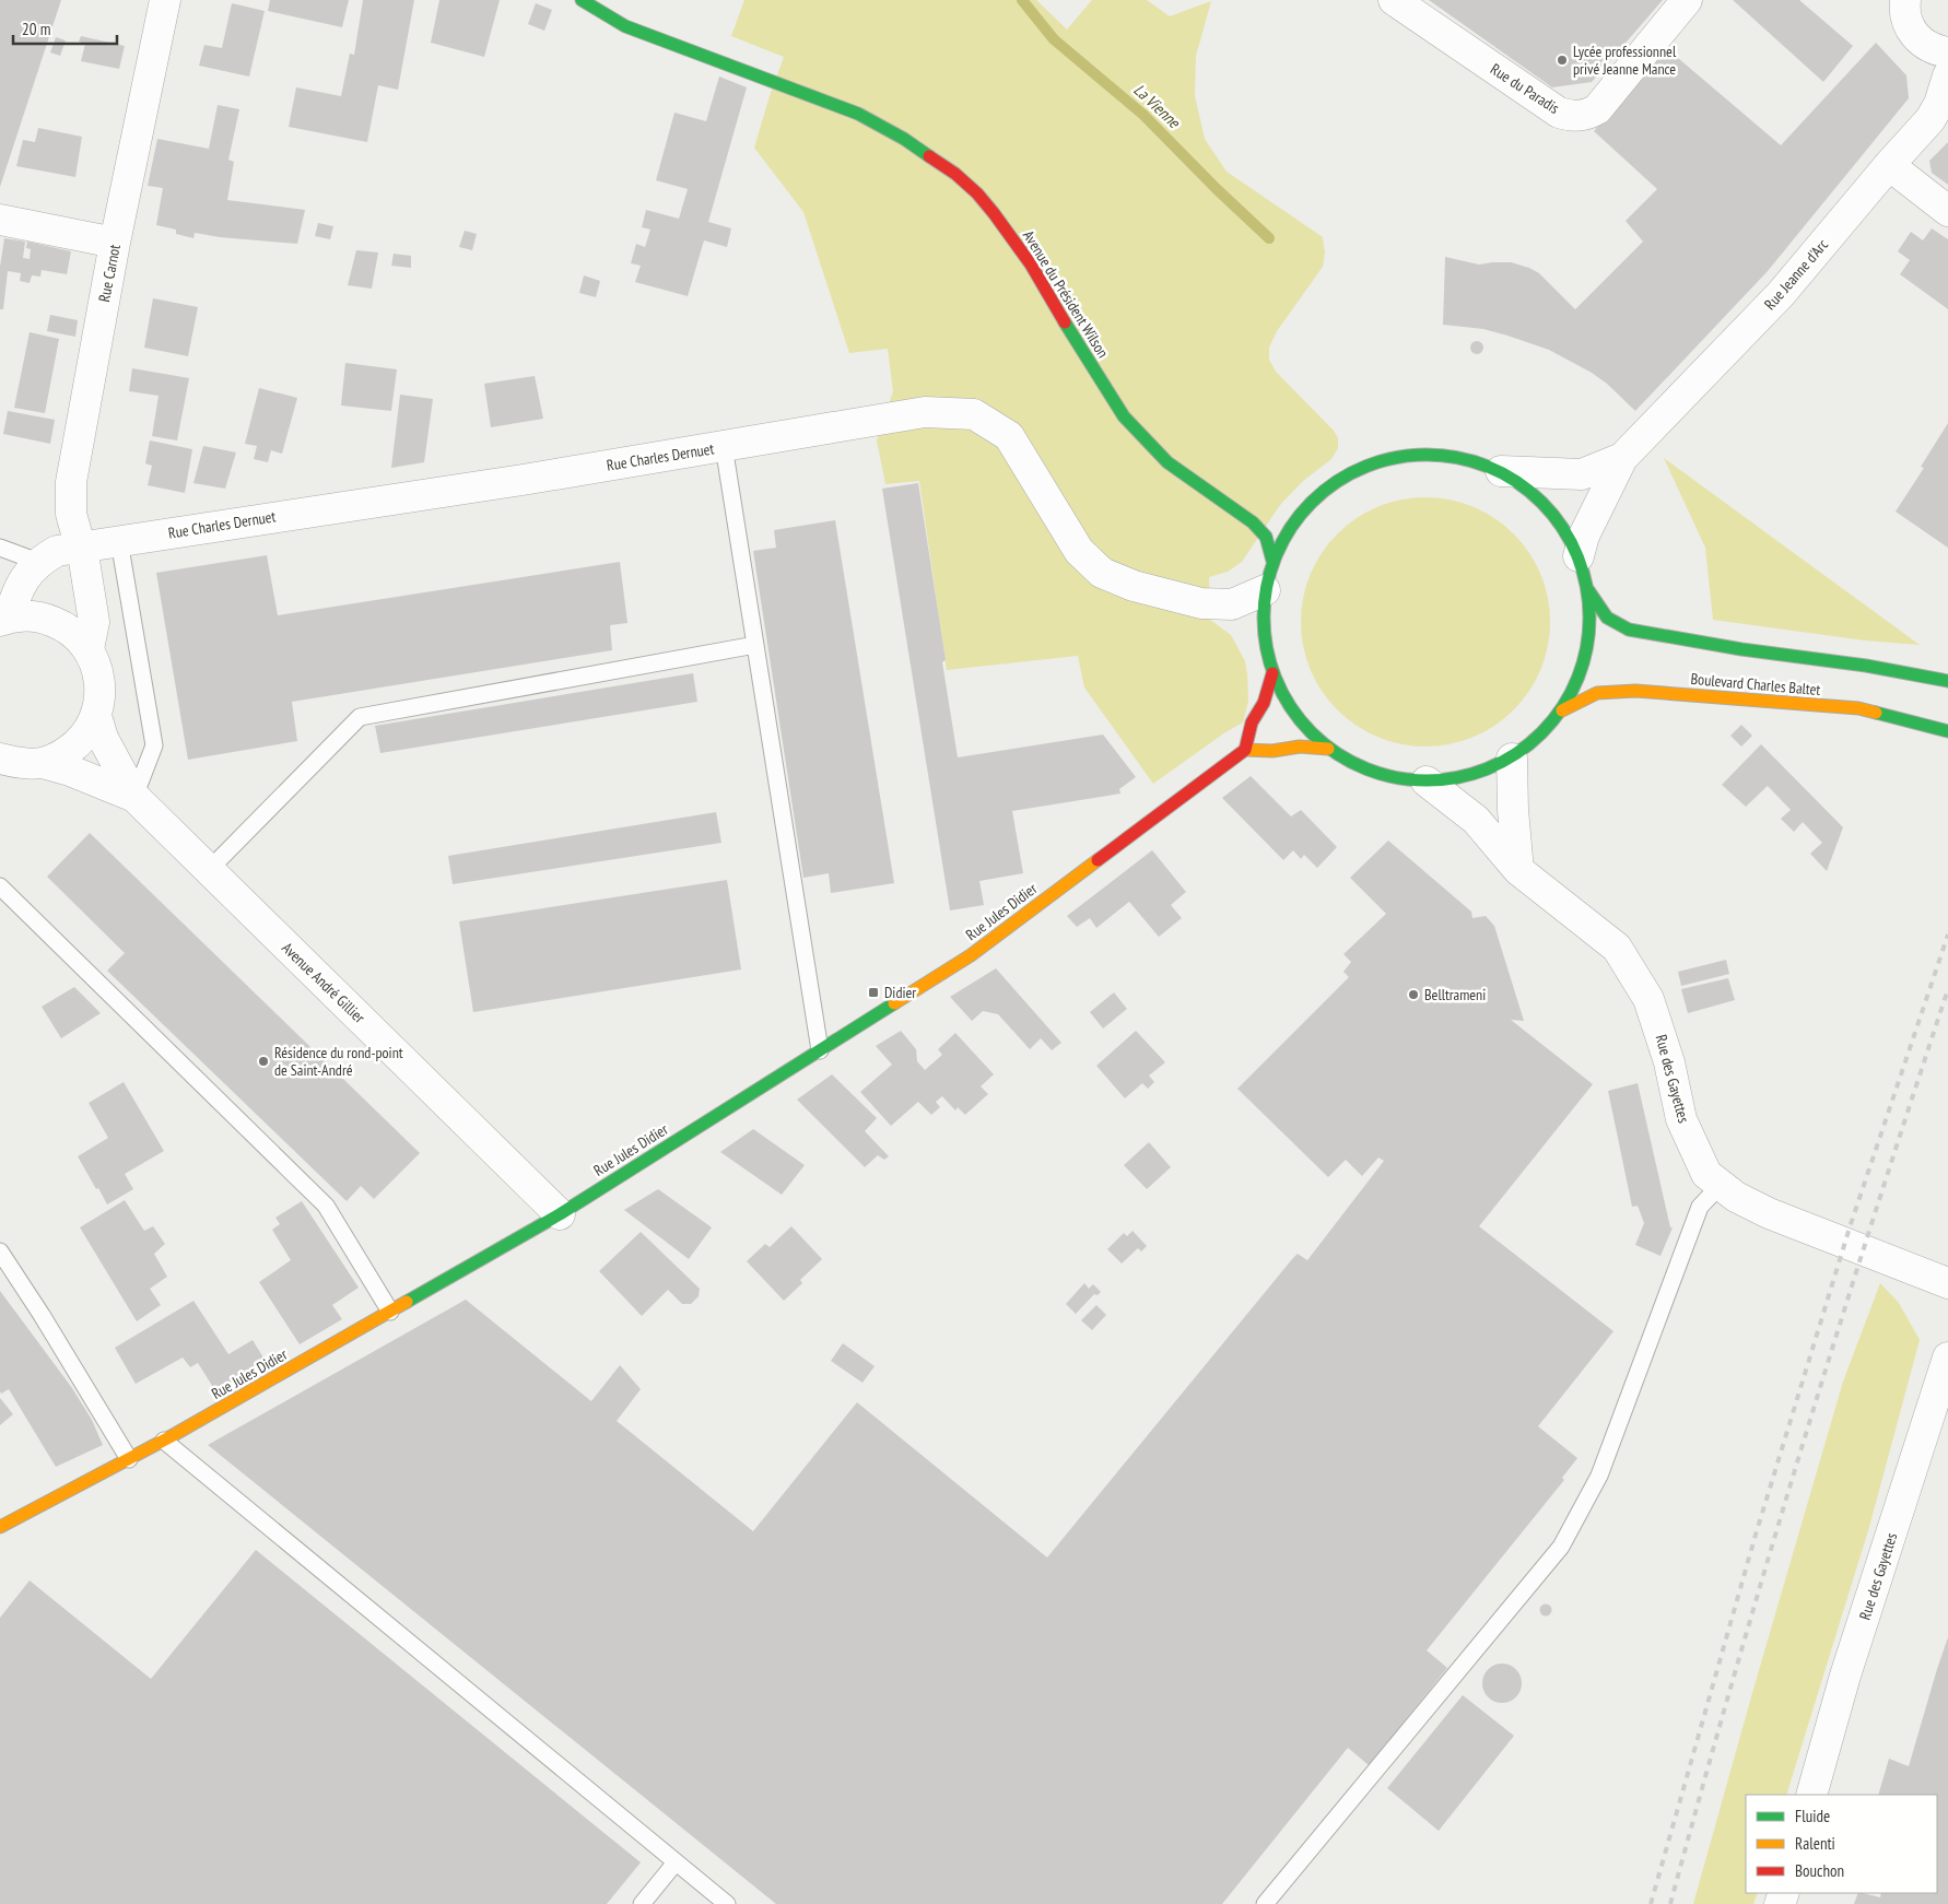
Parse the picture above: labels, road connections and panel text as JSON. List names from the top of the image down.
{
  "streets": {
    "street": [
      "Rue du Paradis",
      "Rue Carnot",
      "Rue Jeanne d'Arc",
      "Avenue du Président Wilson",
      "Rue Charles Dernuet",
      "Boulevard Charles Baltet",
      "Rue Jules Didier",
      "Avenue André Gillier",
      "Rue des Gayettes"
    ]
  },
  "crossings": [
    ["Rue Carnot", "Rue Charles Dernuet"],
    ["Rue Jules Didier", "Avenue André Gillier"]
  ],
  "water": ["La Vienne"],
  "places": {
    "other": ["Lycée professionnel privé Jeanne Mance", "Belltrameni", "Résidence du rond-point de Saint-André"],
    "transit": ["Didier"]
  },
  "legend": ["Fluide", "Ralenti", "Bouchon"],
  "scale_bar": "20 m"
}
